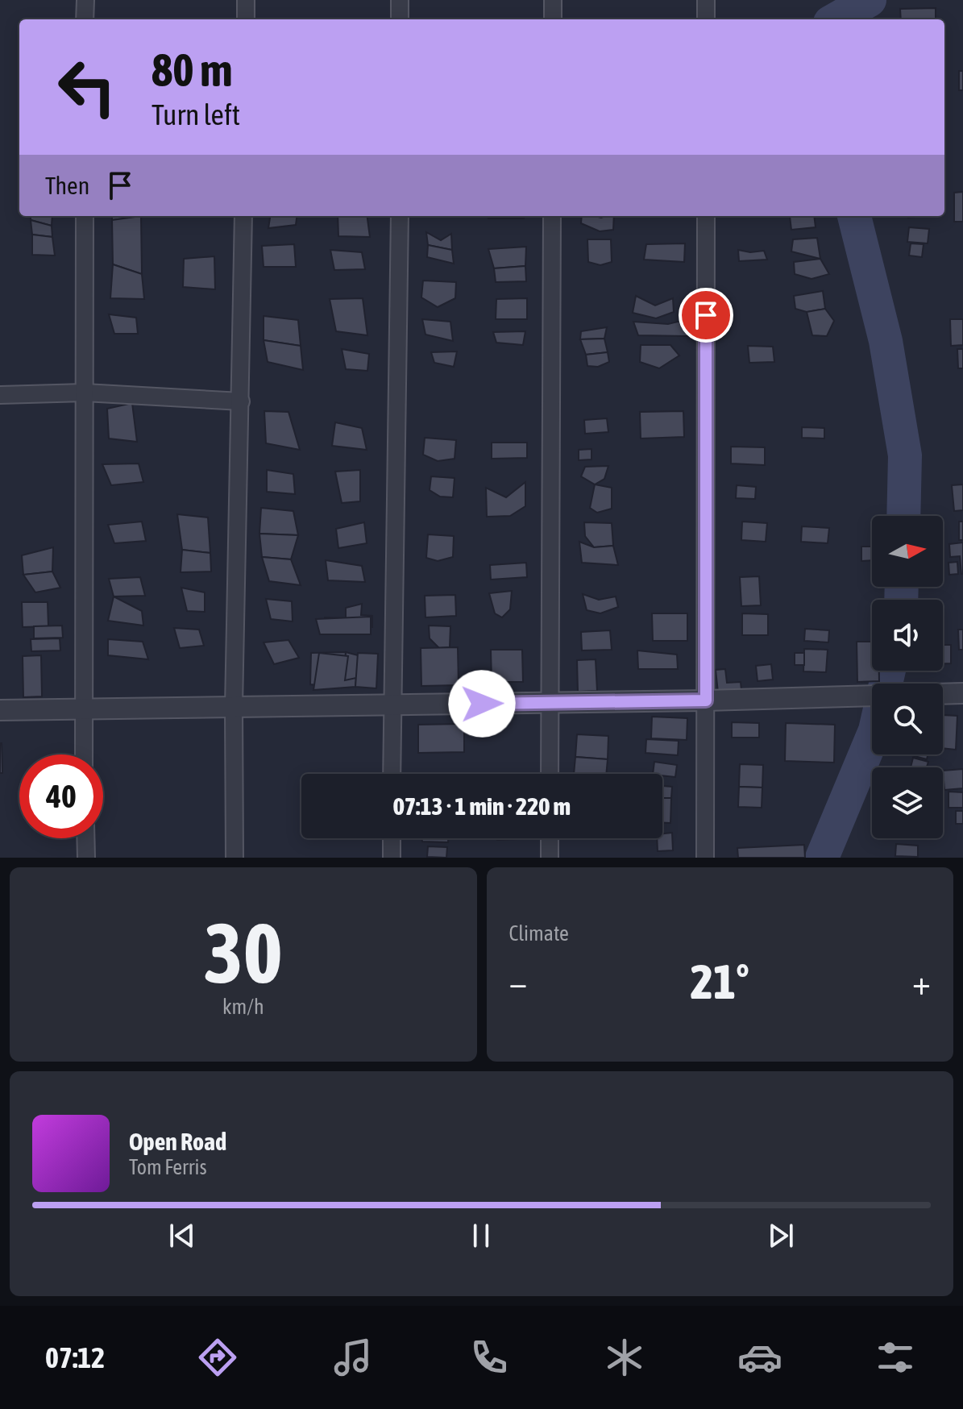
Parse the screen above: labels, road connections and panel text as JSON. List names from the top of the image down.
{
  "north": "right",
  "page": {
    "turn": ["80 m", "Turn left"],
    "then": "Then",
    "limit": "40",
    "trip": "07:13 · 1 min · 220 m",
    "tile": [
      ["30", "km/h"],
      "Climate"
    ],
    "heat": ["−", "21°", "+"],
    "song": ["Open Road", "Tom Ferris"],
    "tabs": "07:12"
  }
}
